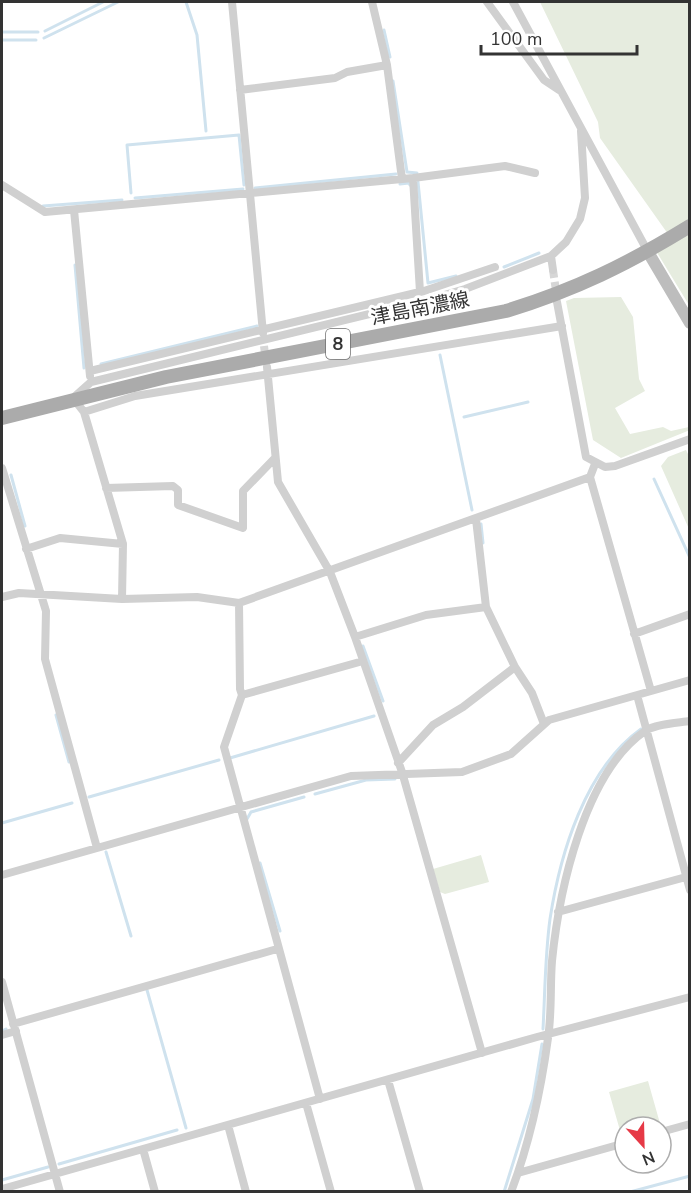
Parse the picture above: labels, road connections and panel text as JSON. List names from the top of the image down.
{
  "streets": {
    "main road": ["津島南濃線", "8"]
  },
  "scale_bar": "100 m",
  "north": "bottom"
}
